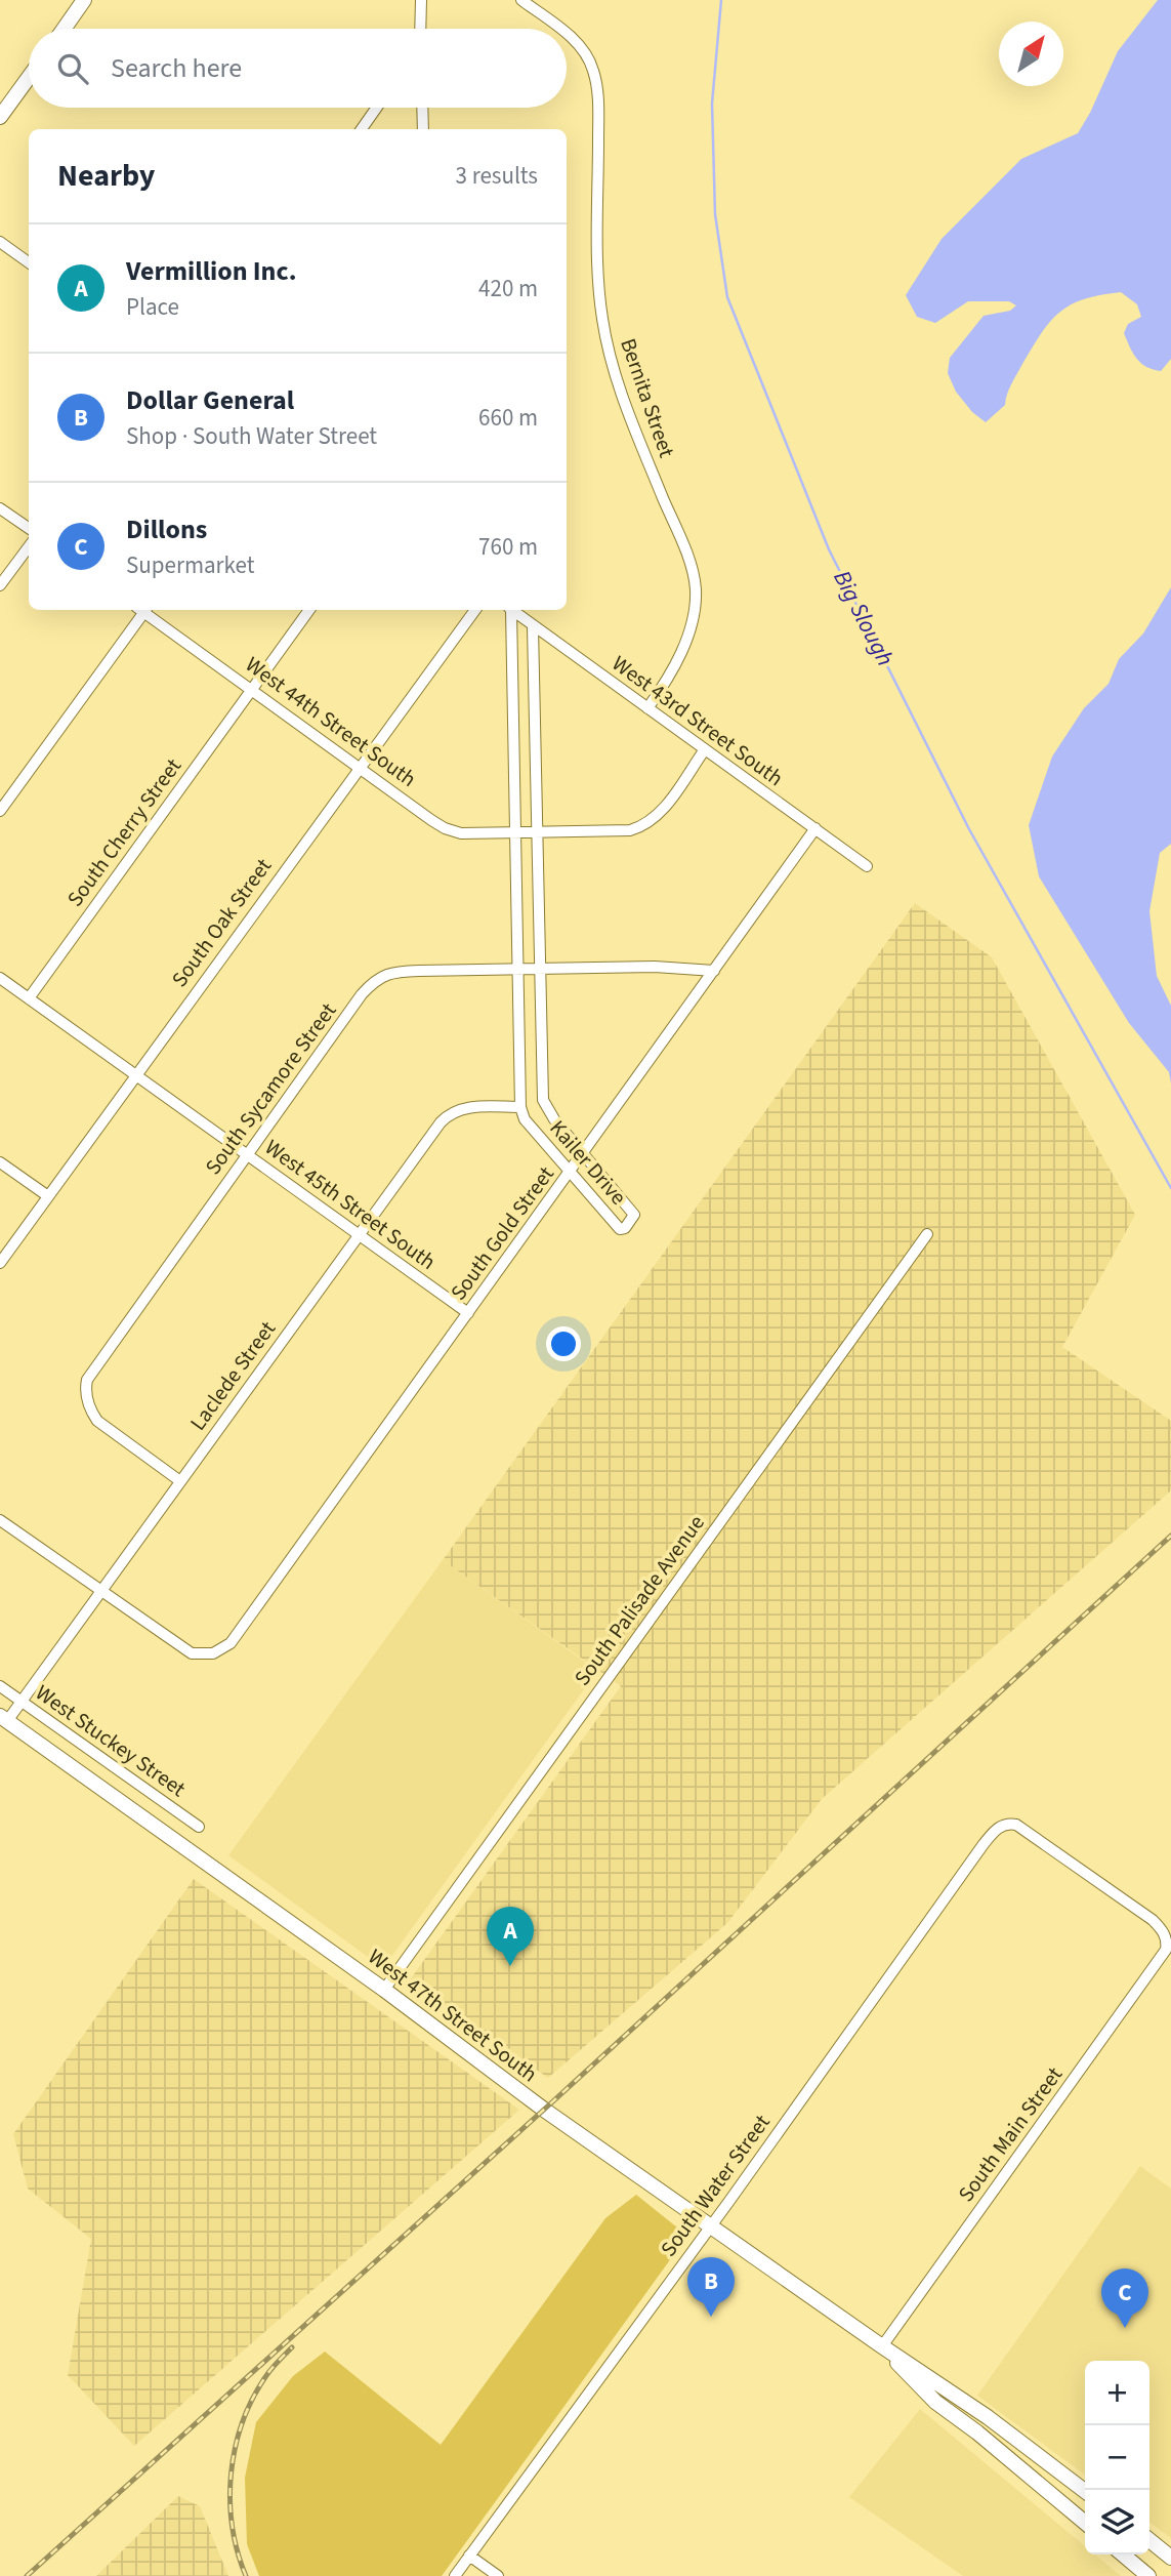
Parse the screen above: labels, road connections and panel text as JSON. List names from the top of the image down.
{
  "streets": {
    "street": [
      "Bernita Street",
      "West 43rd Street South",
      "West 44th Street South",
      "South Cherry Street",
      "South Oak Street",
      "South Sycamore Street",
      "Kailer Drive",
      "West 45th Street South",
      "South Gold Street",
      "Laclede Street",
      "South Palisade Avenue",
      "West Stuckey Street",
      "West 47th Street South",
      "South Main Street",
      "South Water Street"
    ]
  },
  "crossings": [
    ["Bernita Street", "West 43rd Street South"],
    ["West 43rd Street South", "Kailer Drive"],
    ["West 43rd Street South", "South Gold Street"],
    ["West 44th Street South", "South Cherry Street"],
    ["West 44th Street South", "South Oak Street"],
    ["South Cherry Street", "West 45th Street South"],
    ["South Oak Street", "West 45th Street South"],
    ["South Sycamore Street", "Kailer Drive"],
    ["South Sycamore Street", "West 45th Street South"],
    ["South Sycamore Street", "South Gold Street"],
    ["South Sycamore Street", "Laclede Street"],
    ["Kailer Drive", "South Gold Street"],
    ["Kailer Drive", "Laclede Street"],
    ["West 45th Street South", "South Gold Street"],
    ["West 45th Street South", "Laclede Street"],
    ["South Gold Street", "Laclede Street"],
    ["Laclede Street", "West Stuckey Street"],
    ["Laclede Street", "West 47th Street South"],
    ["South Palisade Avenue", "West 47th Street South"],
    ["West 47th Street South", "South Main Street"],
    ["West 47th Street South", "South Water Street"],
    ["South Main Street", "South Water Street"]
  ],
  "water": ["Big Slough"],
  "north": "top right",
  "page": {
    "search": "Search here",
    "heading": ["Nearby", "3 results"],
    "list": [
      {
        "mark": "A",
        "name": "Vermillion Inc.",
        "note": "Place",
        "value": "420 m"
      },
      {
        "mark": "B",
        "name": "Dollar General",
        "note": "Shop · South Water Street",
        "value": "660 m"
      },
      {
        "mark": "C",
        "name": "Dillons",
        "note": "Supermarket",
        "value": "760 m"
      }
    ],
    "pins": ["A", "B", "C"],
    "map_buttons": ["+", "−"]
  }
}
